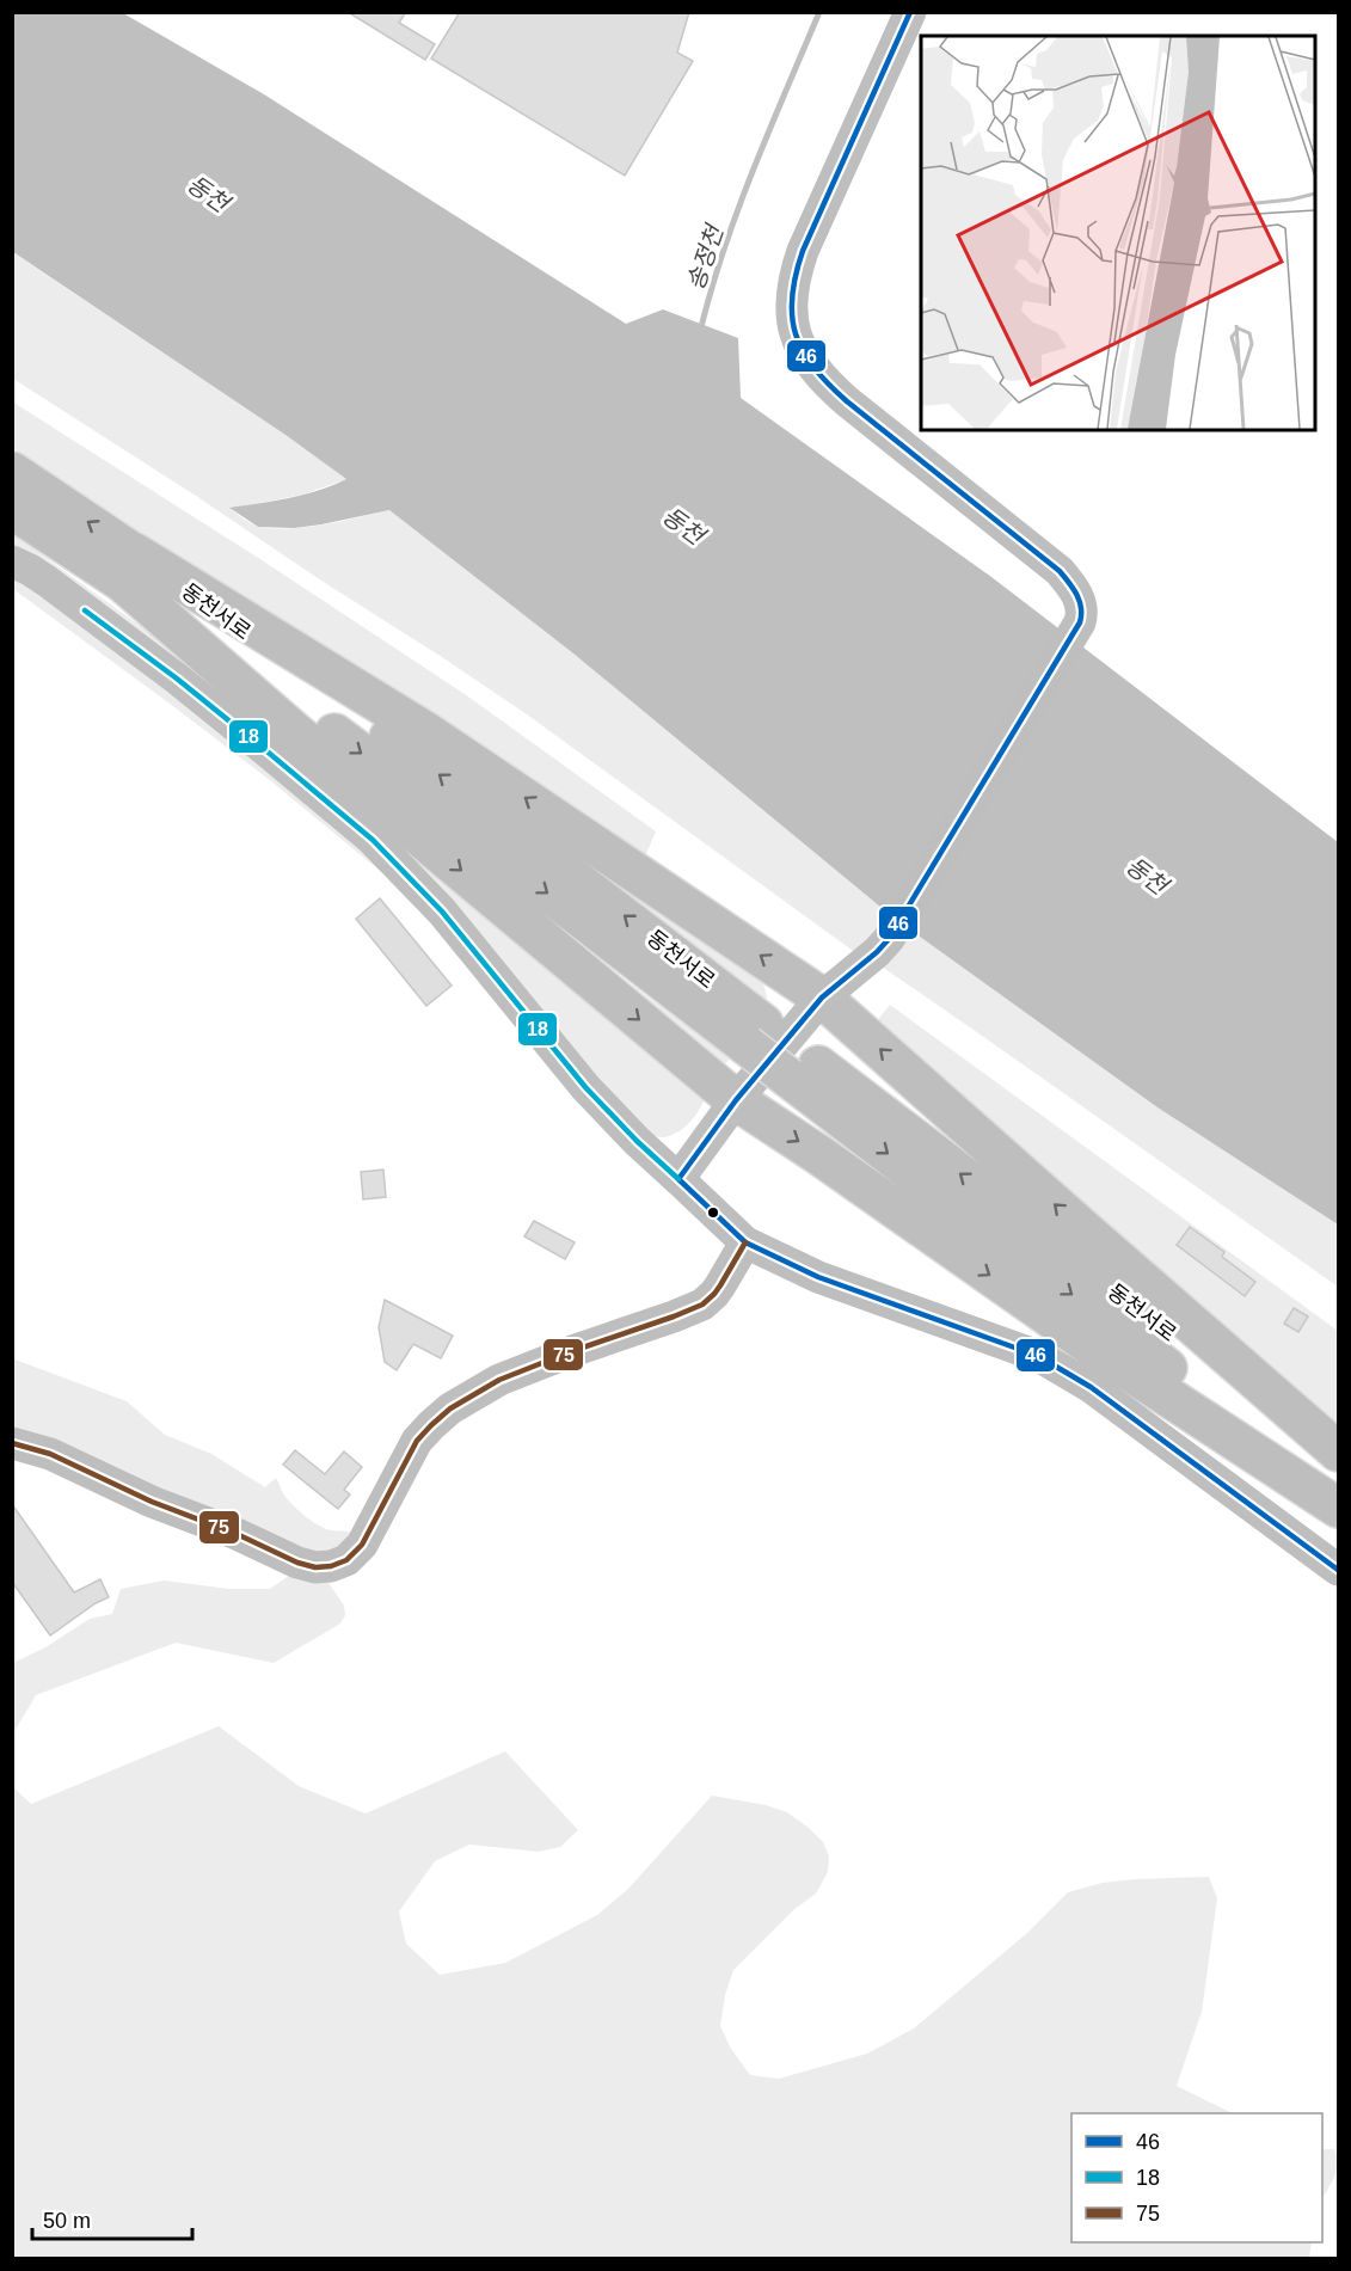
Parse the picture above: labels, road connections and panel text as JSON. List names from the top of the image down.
{
  "streets": {
    "main road": ["동천서로"]
  },
  "water": ["동천", "송정천"],
  "lines": ["transit line 46", "transit line 18", "transit line 75"],
  "legend": ["46", "18", "75"],
  "scale_bar": "50 m"
}
